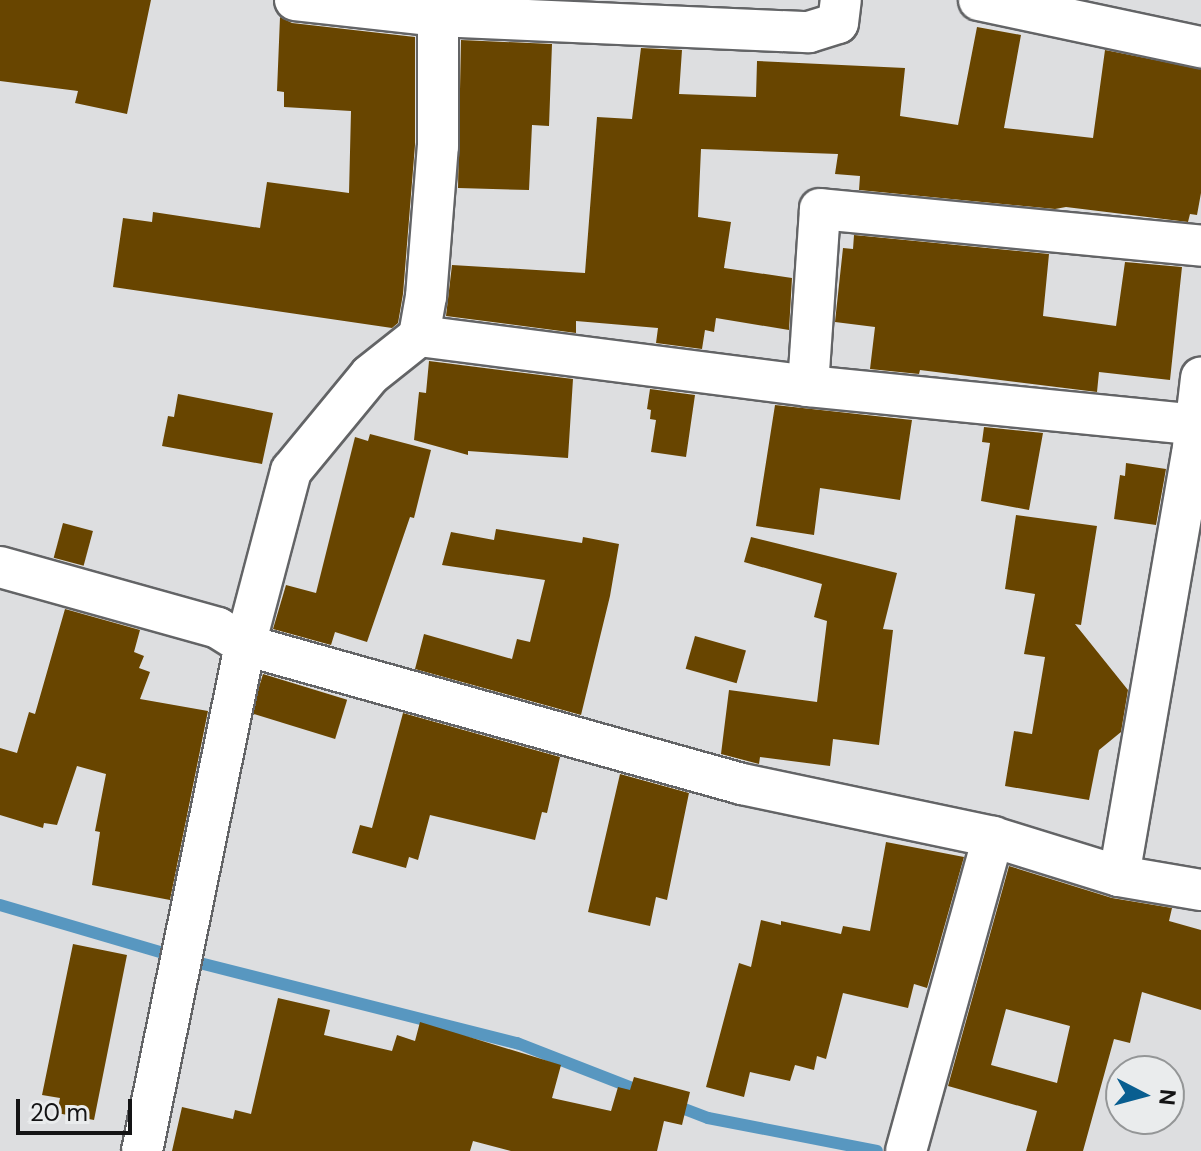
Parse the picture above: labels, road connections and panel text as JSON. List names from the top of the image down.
{
  "scale_bar": "20 m",
  "north": "right"
}
